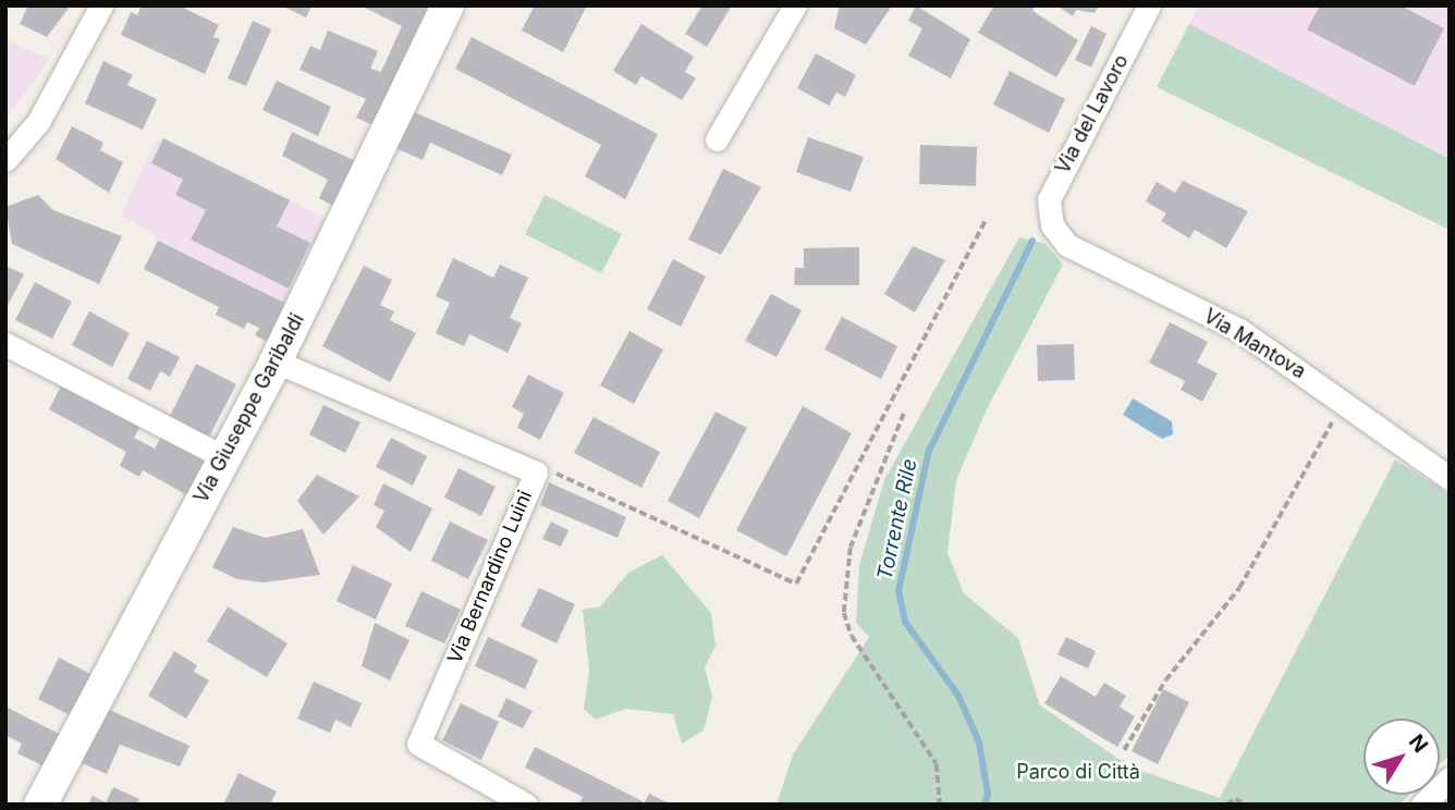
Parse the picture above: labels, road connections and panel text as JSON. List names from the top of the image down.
{
  "streets": {
    "street": [
      "Via del Lavoro",
      "Via Mantova",
      "Via Giuseppe Garibaldi",
      "Via Bernardino Luini"
    ]
  },
  "crossings": [
    ["Via del Lavoro", "Via Mantova"],
    ["Via Giuseppe Garibaldi", "Via Bernardino Luini"]
  ],
  "water": ["Torrente Rile"],
  "parks": ["Parco di Città"],
  "north": "top right"
}
